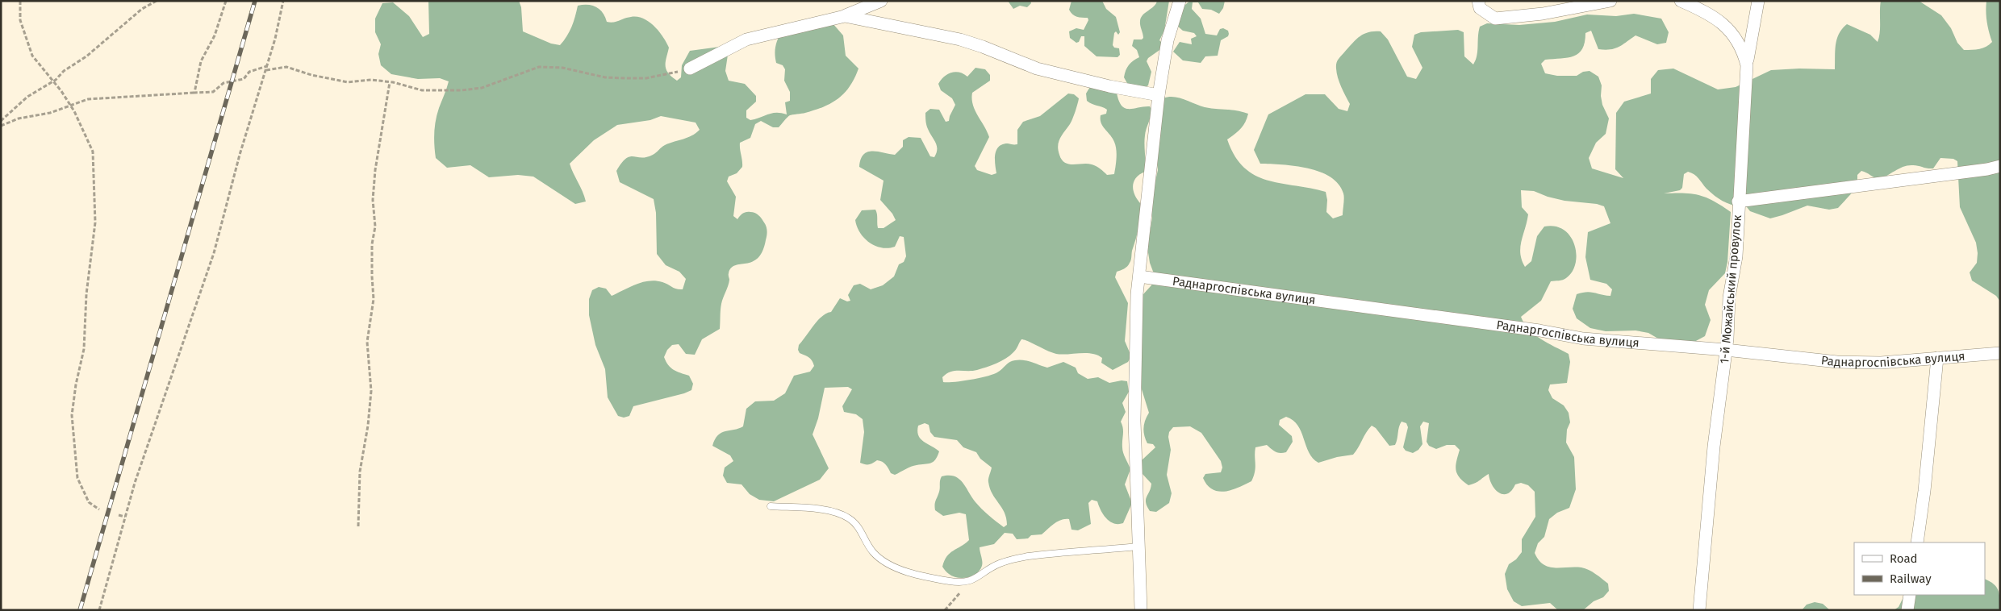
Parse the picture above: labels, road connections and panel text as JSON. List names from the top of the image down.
{
  "streets": {
    "street": ["1-й Можайський провулок", "Раднаргоспівська вулиця"]
  },
  "crossings": [
    ["1-й Можайський провулок", "Раднаргоспівська вулиця"]
  ],
  "legend": ["Road", "Railway"]
}
